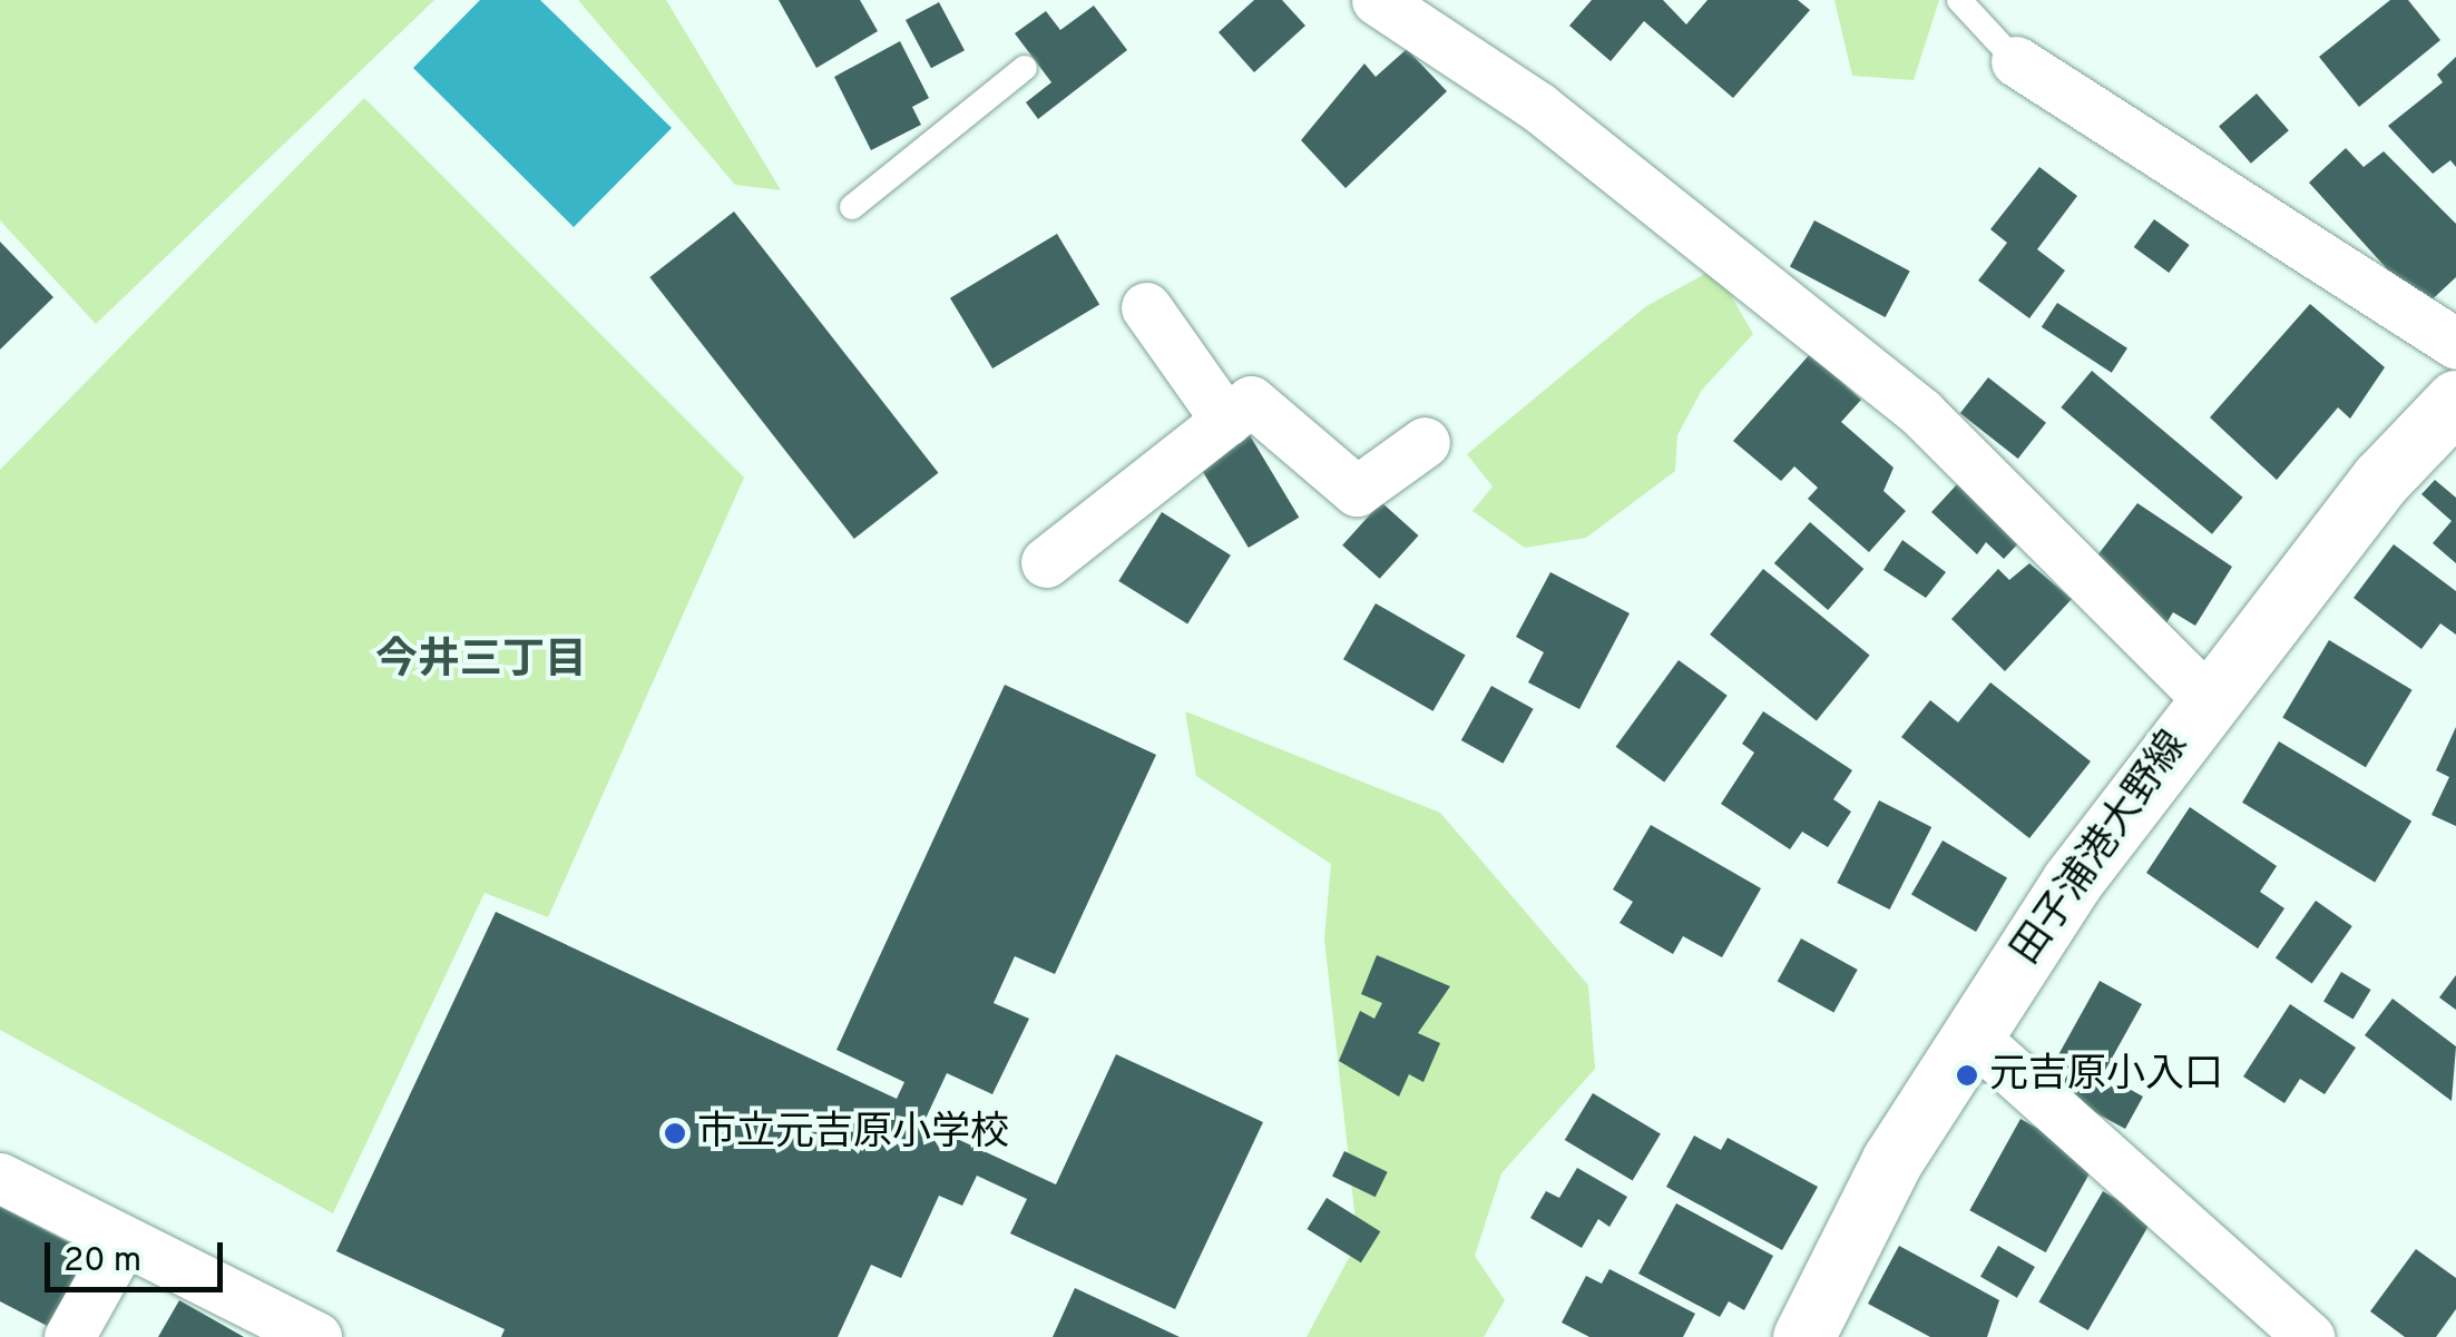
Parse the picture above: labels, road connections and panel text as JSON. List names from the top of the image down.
{
  "streets": {
    "main road": ["田子浦港大野線"]
  },
  "districts": ["今井三丁目"],
  "places": ["元吉原小入口", "市立元吉原小学校"],
  "scale_bar": "20 m"
}
